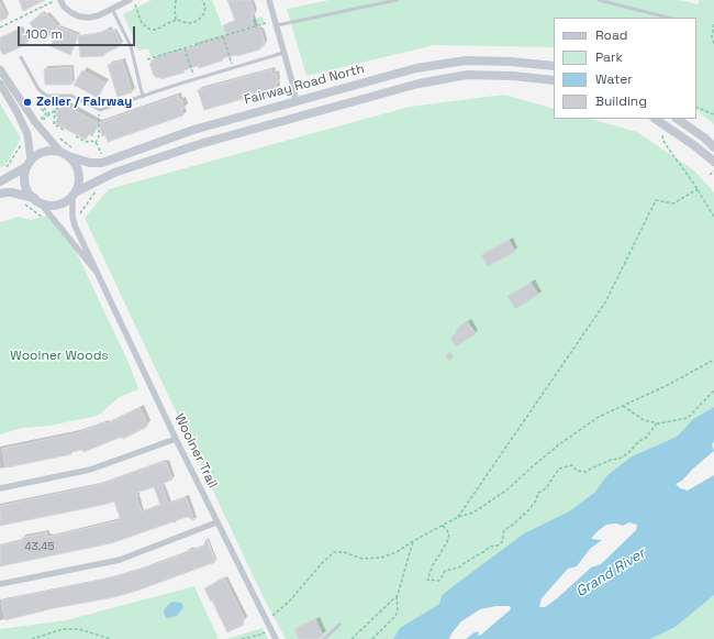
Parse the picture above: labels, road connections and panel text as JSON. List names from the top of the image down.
{
  "streets": {
    "main road": ["Fairway Road North"],
    "street": ["Woolner Trail"]
  },
  "crossings": [
    ["Fairway Road North", "Woolner Trail"]
  ],
  "water": ["Grand River"],
  "parks": ["Woolner Woods"],
  "places": ["Zeller / Fairway"],
  "house_numbers": ["43,45"],
  "legend": [
    "Road",
    "Park",
    "Water",
    "Building"
  ],
  "scale_bar": "100 m"
}
